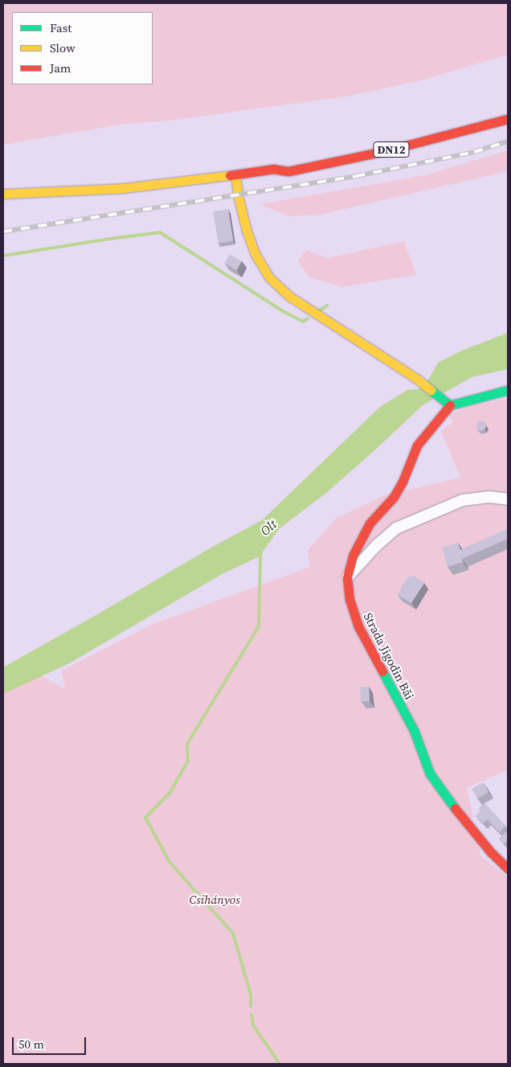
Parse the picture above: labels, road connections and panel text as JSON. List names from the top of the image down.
{
  "streets": {
    "main road": ["DN12", "Strada Jigodin Băi"]
  },
  "water": ["Olt"],
  "parks": ["Csihányos"],
  "legend": ["Fast", "Slow", "Jam"],
  "scale_bar": "50 m"
}
